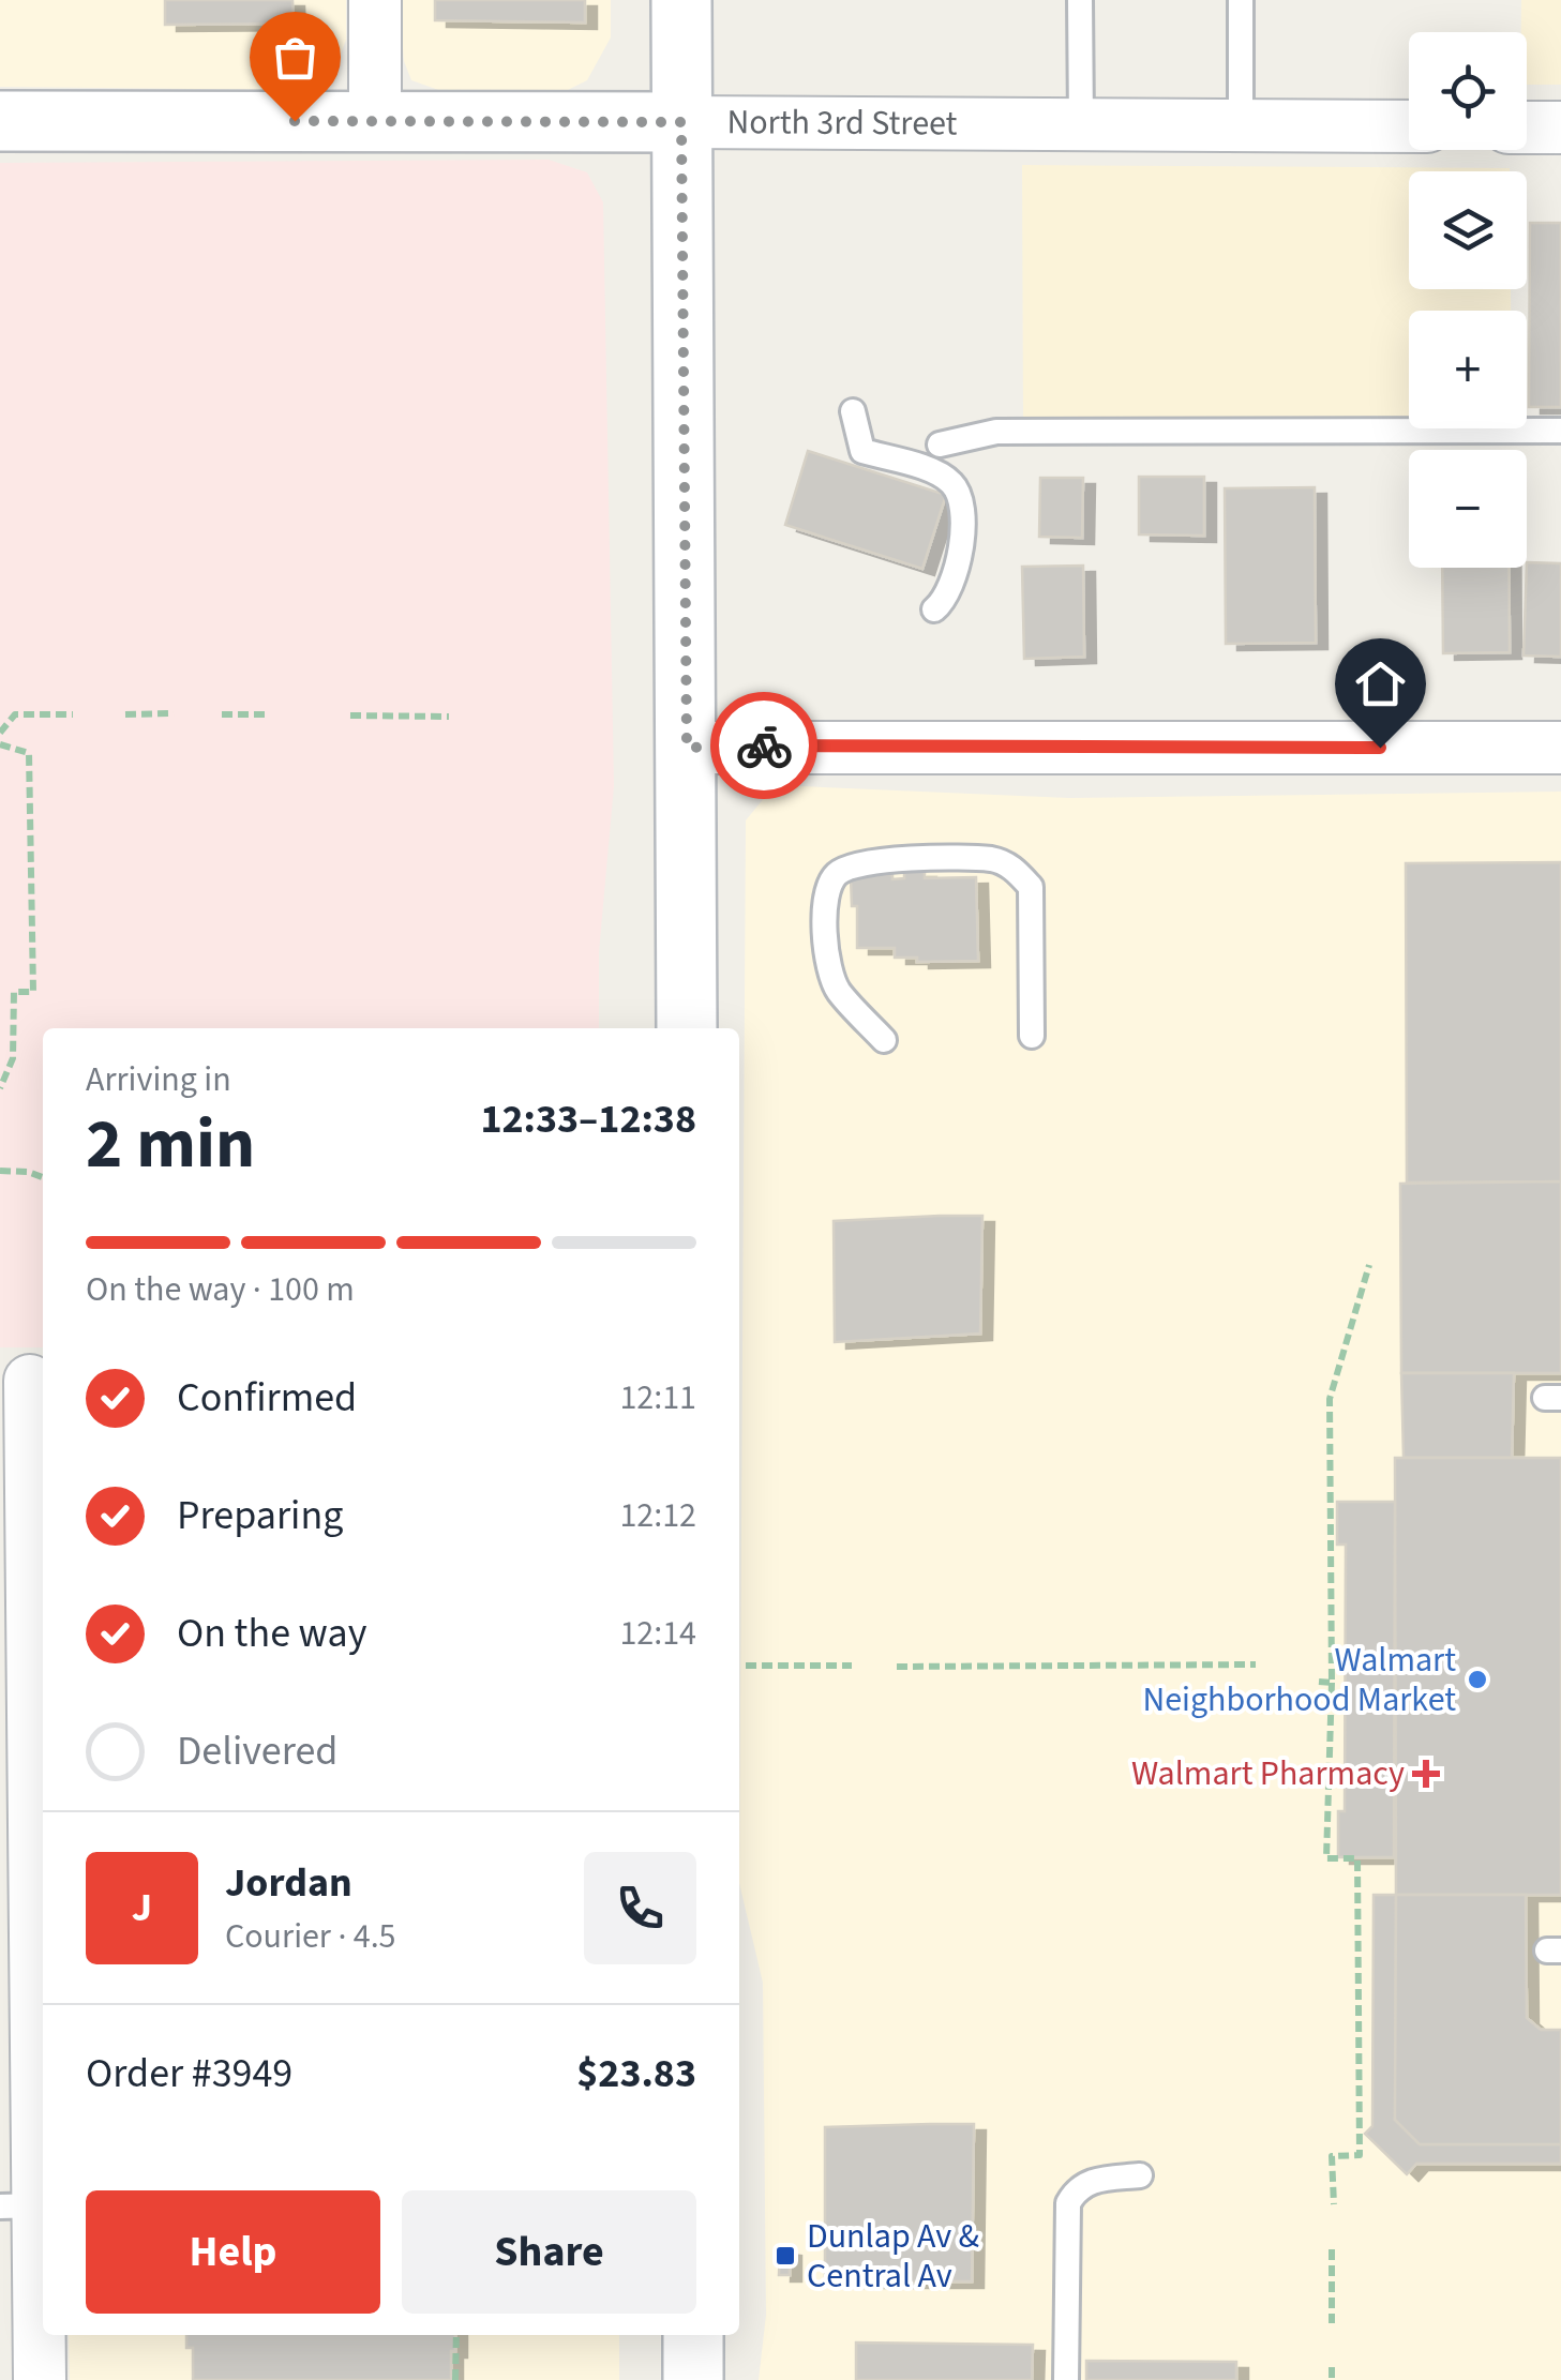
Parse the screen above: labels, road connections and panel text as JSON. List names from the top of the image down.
{
  "streets": {
    "main road": ["North 3rd Street"]
  },
  "places": {
    "other": ["Walmart Neighborhood Market"],
    "health": ["Walmart Pharmacy"],
    "transit": ["Dunlap Av & Central Av"]
  },
  "page": {
    "map_buttons": ["+", "−"],
    "heading": ["2 min", "Arriving in", "12:33–12:38"],
    "panel": [
      "Jordan",
      "Courier · 4.5",
      "Order #3949",
      "$23.83"
    ],
    "bar": "On the way · 100 m",
    "list": [
      ["Confirmed", "12:11"],
      ["Preparing", "12:12"],
      ["On the way", "12:14"],
      "Delivered"
    ],
    "round": "J",
    "buttons": ["Help", "Share"]
  }
}
